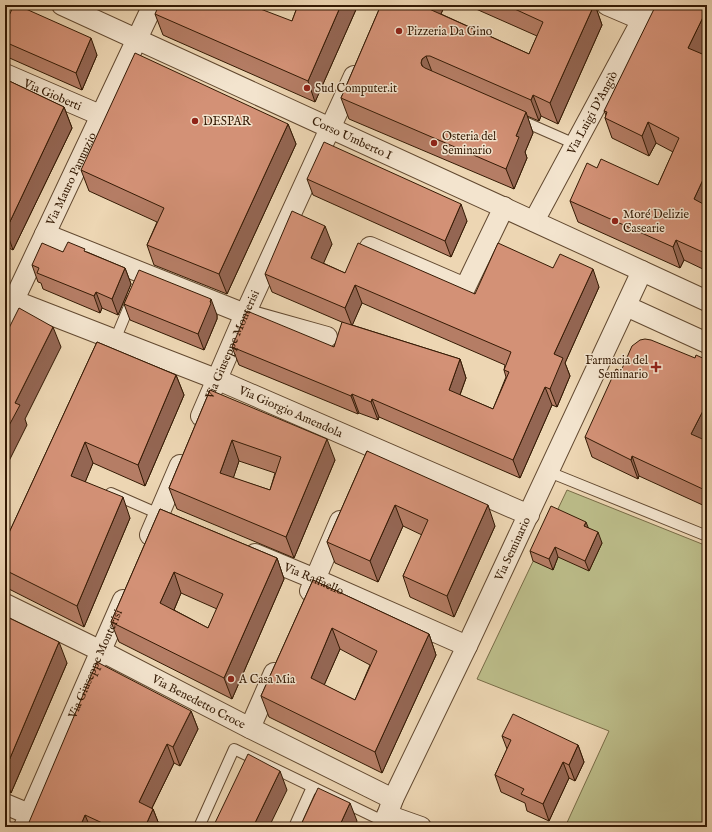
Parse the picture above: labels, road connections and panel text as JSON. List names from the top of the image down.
{
  "streets": {
    "street": [
      "Via Gioberti",
      "Via Luigi D'Angiò",
      "Corso Umberto I",
      "Via Mauro Panunzio",
      "Via Giuseppe Monterisi",
      "Via Giorgio Amendola",
      "Via Seminario",
      "Via Raffaello",
      "Via Benedetto Croce"
    ]
  },
  "crossings": [
    ["Via Gioberti", "Via Mauro Panunzio"],
    ["Via Luigi D'Angiò", "Corso Umberto I"],
    ["Corso Umberto I", "Via Mauro Panunzio"],
    ["Corso Umberto I", "Via Giuseppe Monterisi"],
    ["Corso Umberto I", "Via Seminario"],
    ["Via Mauro Panunzio", "Via Giorgio Amendola"],
    ["Via Giuseppe Monterisi", "Via Giorgio Amendola"],
    ["Via Giuseppe Monterisi", "Via Benedetto Croce"],
    ["Via Giorgio Amendola", "Via Seminario"],
    ["Via Seminario", "Via Raffaello"],
    ["Via Seminario", "Via Benedetto Croce"]
  ],
  "places": {
    "other": [
      "Pizzeria Da Gino",
      "Sud Computer.it",
      "DESPAR",
      "Osteria del Seminario",
      "Moré Delizie Casearie",
      "A Casa Mia"
    ],
    "health": ["Farmacia del Seminario"]
  }
}
